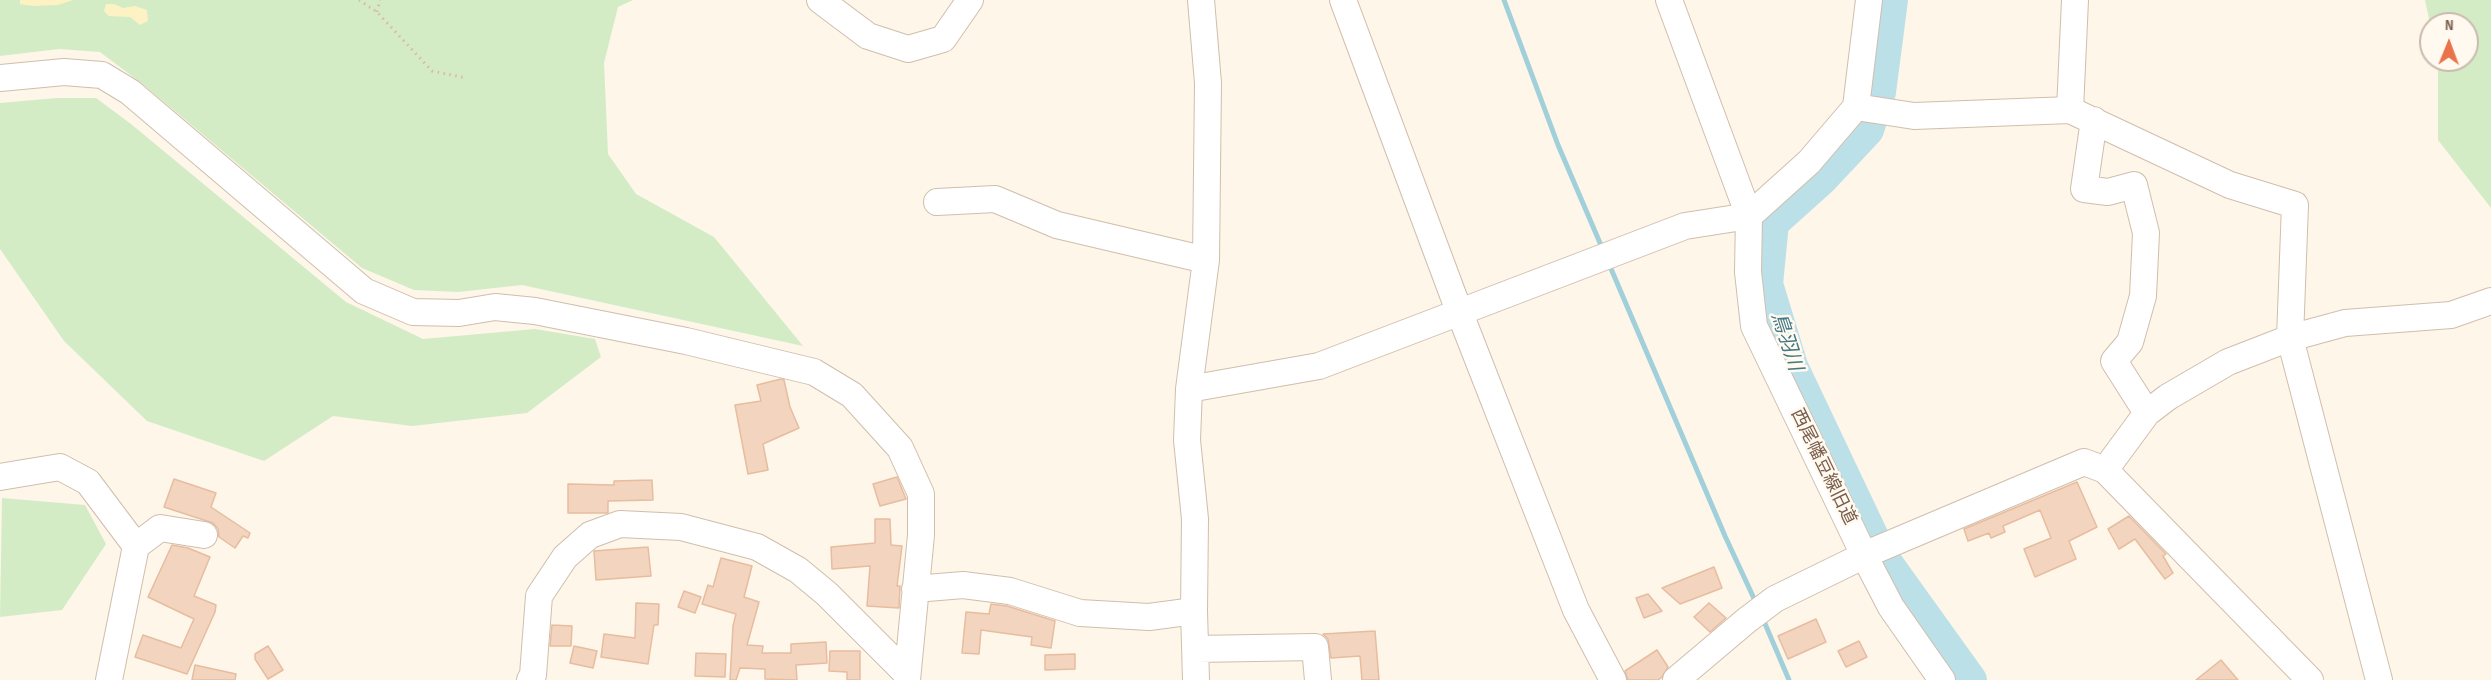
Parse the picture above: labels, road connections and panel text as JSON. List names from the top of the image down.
{
  "streets": {
    "street": ["西尾幡豆線旧道"]
  },
  "water": ["鳥羽川"],
  "north": "top"
}
